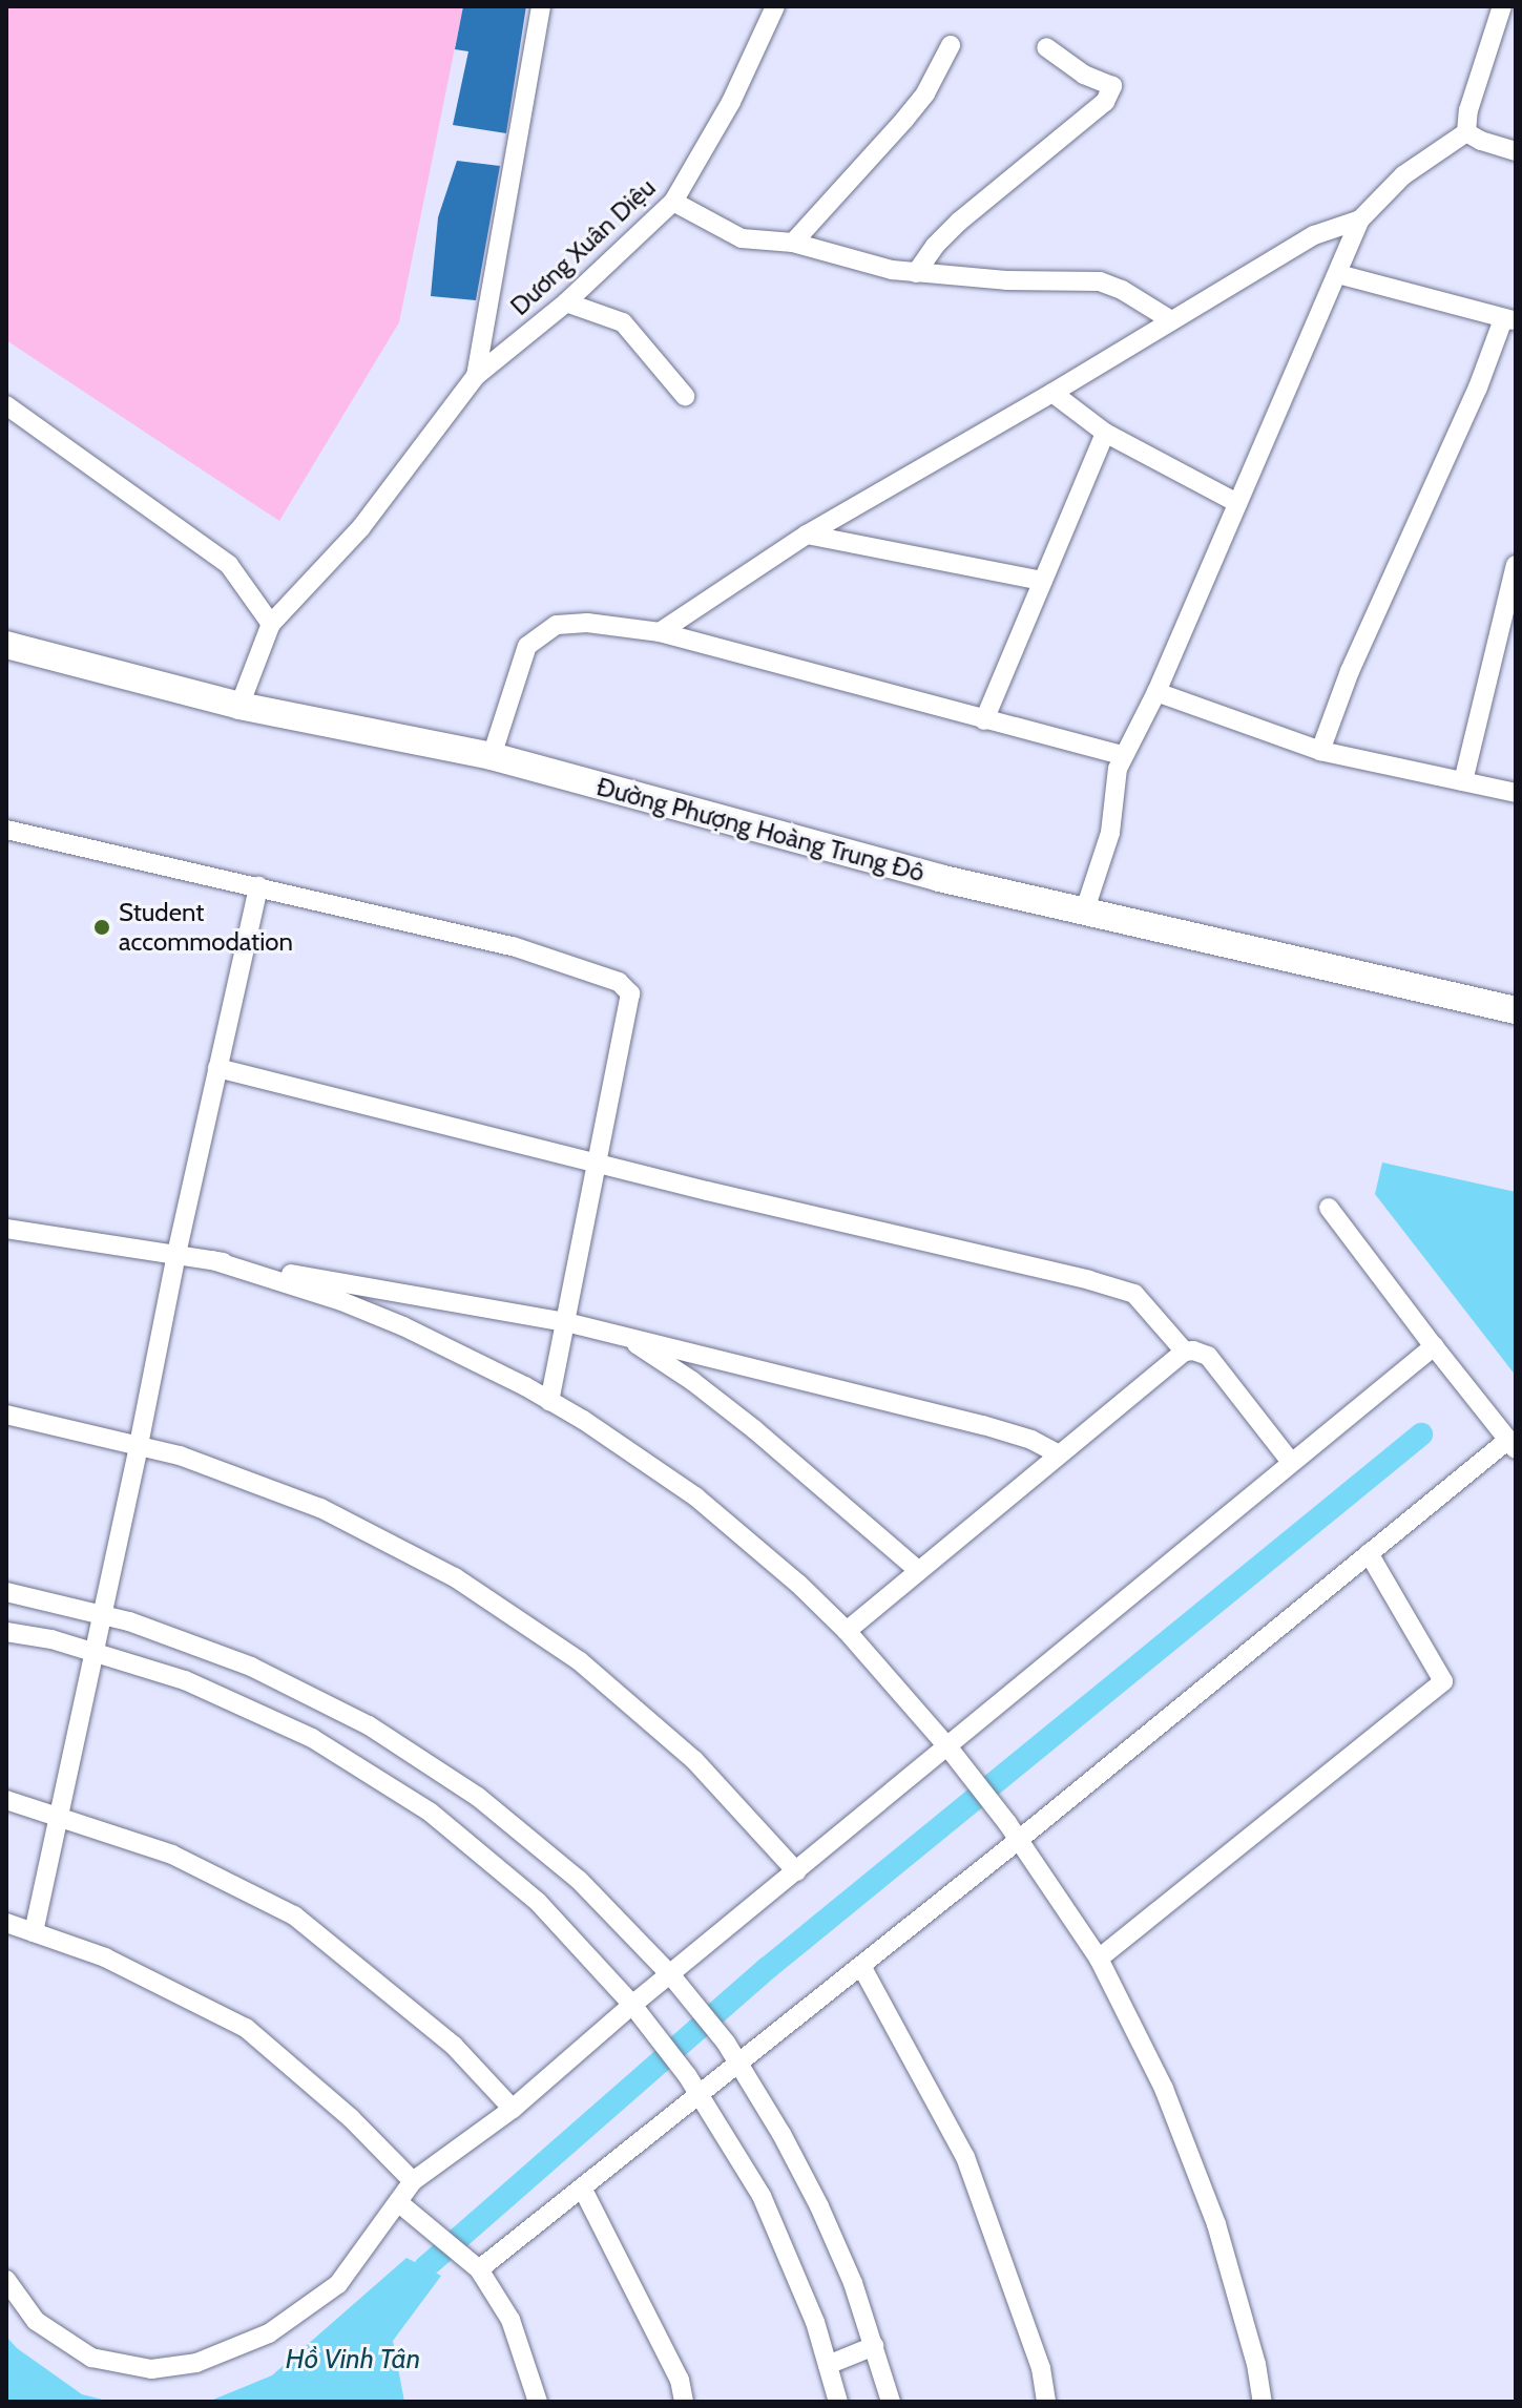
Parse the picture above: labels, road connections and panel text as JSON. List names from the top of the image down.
{
  "streets": {
    "street": ["Dương Xuân Diệu", "Đường Phượng Hoàng Trung Đô"]
  },
  "water": ["Hồ Vinh Tân"],
  "places": ["Student accommodation"]
}
